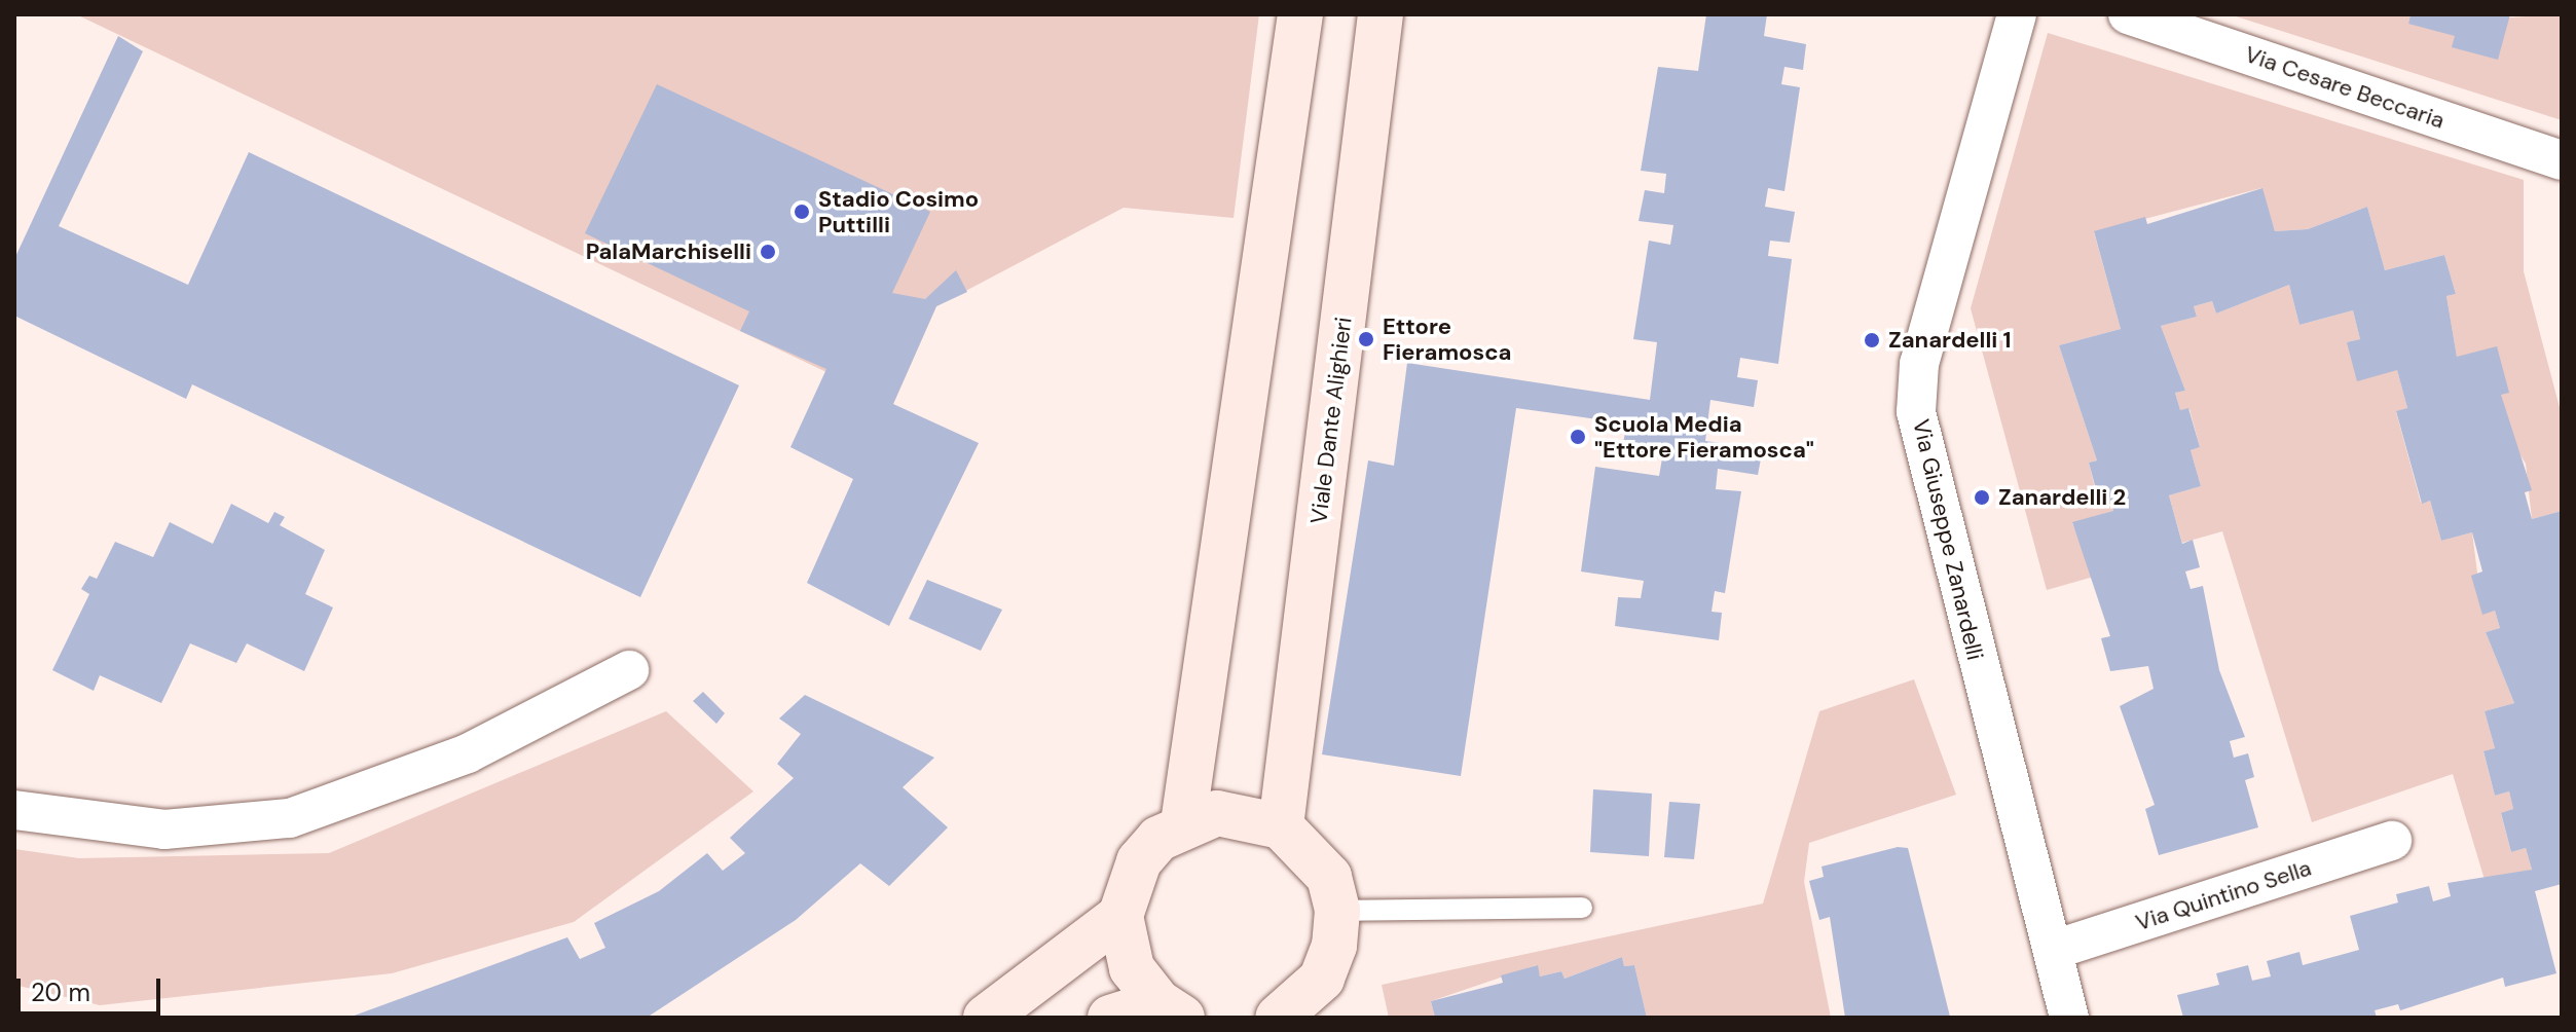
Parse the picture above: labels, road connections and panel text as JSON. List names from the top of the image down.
{
  "streets": {
    "street": [
      "Via Cesare Beccaria",
      "Viale Dante Alighieri",
      "Via Giuseppe Zanardelli",
      "Via Quintino Sella"
    ]
  },
  "crossings": [
    ["Via Giuseppe Zanardelli", "Via Quintino Sella"]
  ],
  "places": [
    "Stadio Cosimo Puttilli",
    "PalaMarchiselli",
    "Ettore Fieramosca",
    "Zanardelli 1",
    "Scuola Media \"Ettore Fieramosca\"",
    "Zanardelli 2"
  ],
  "scale_bar": "20 m"
}
